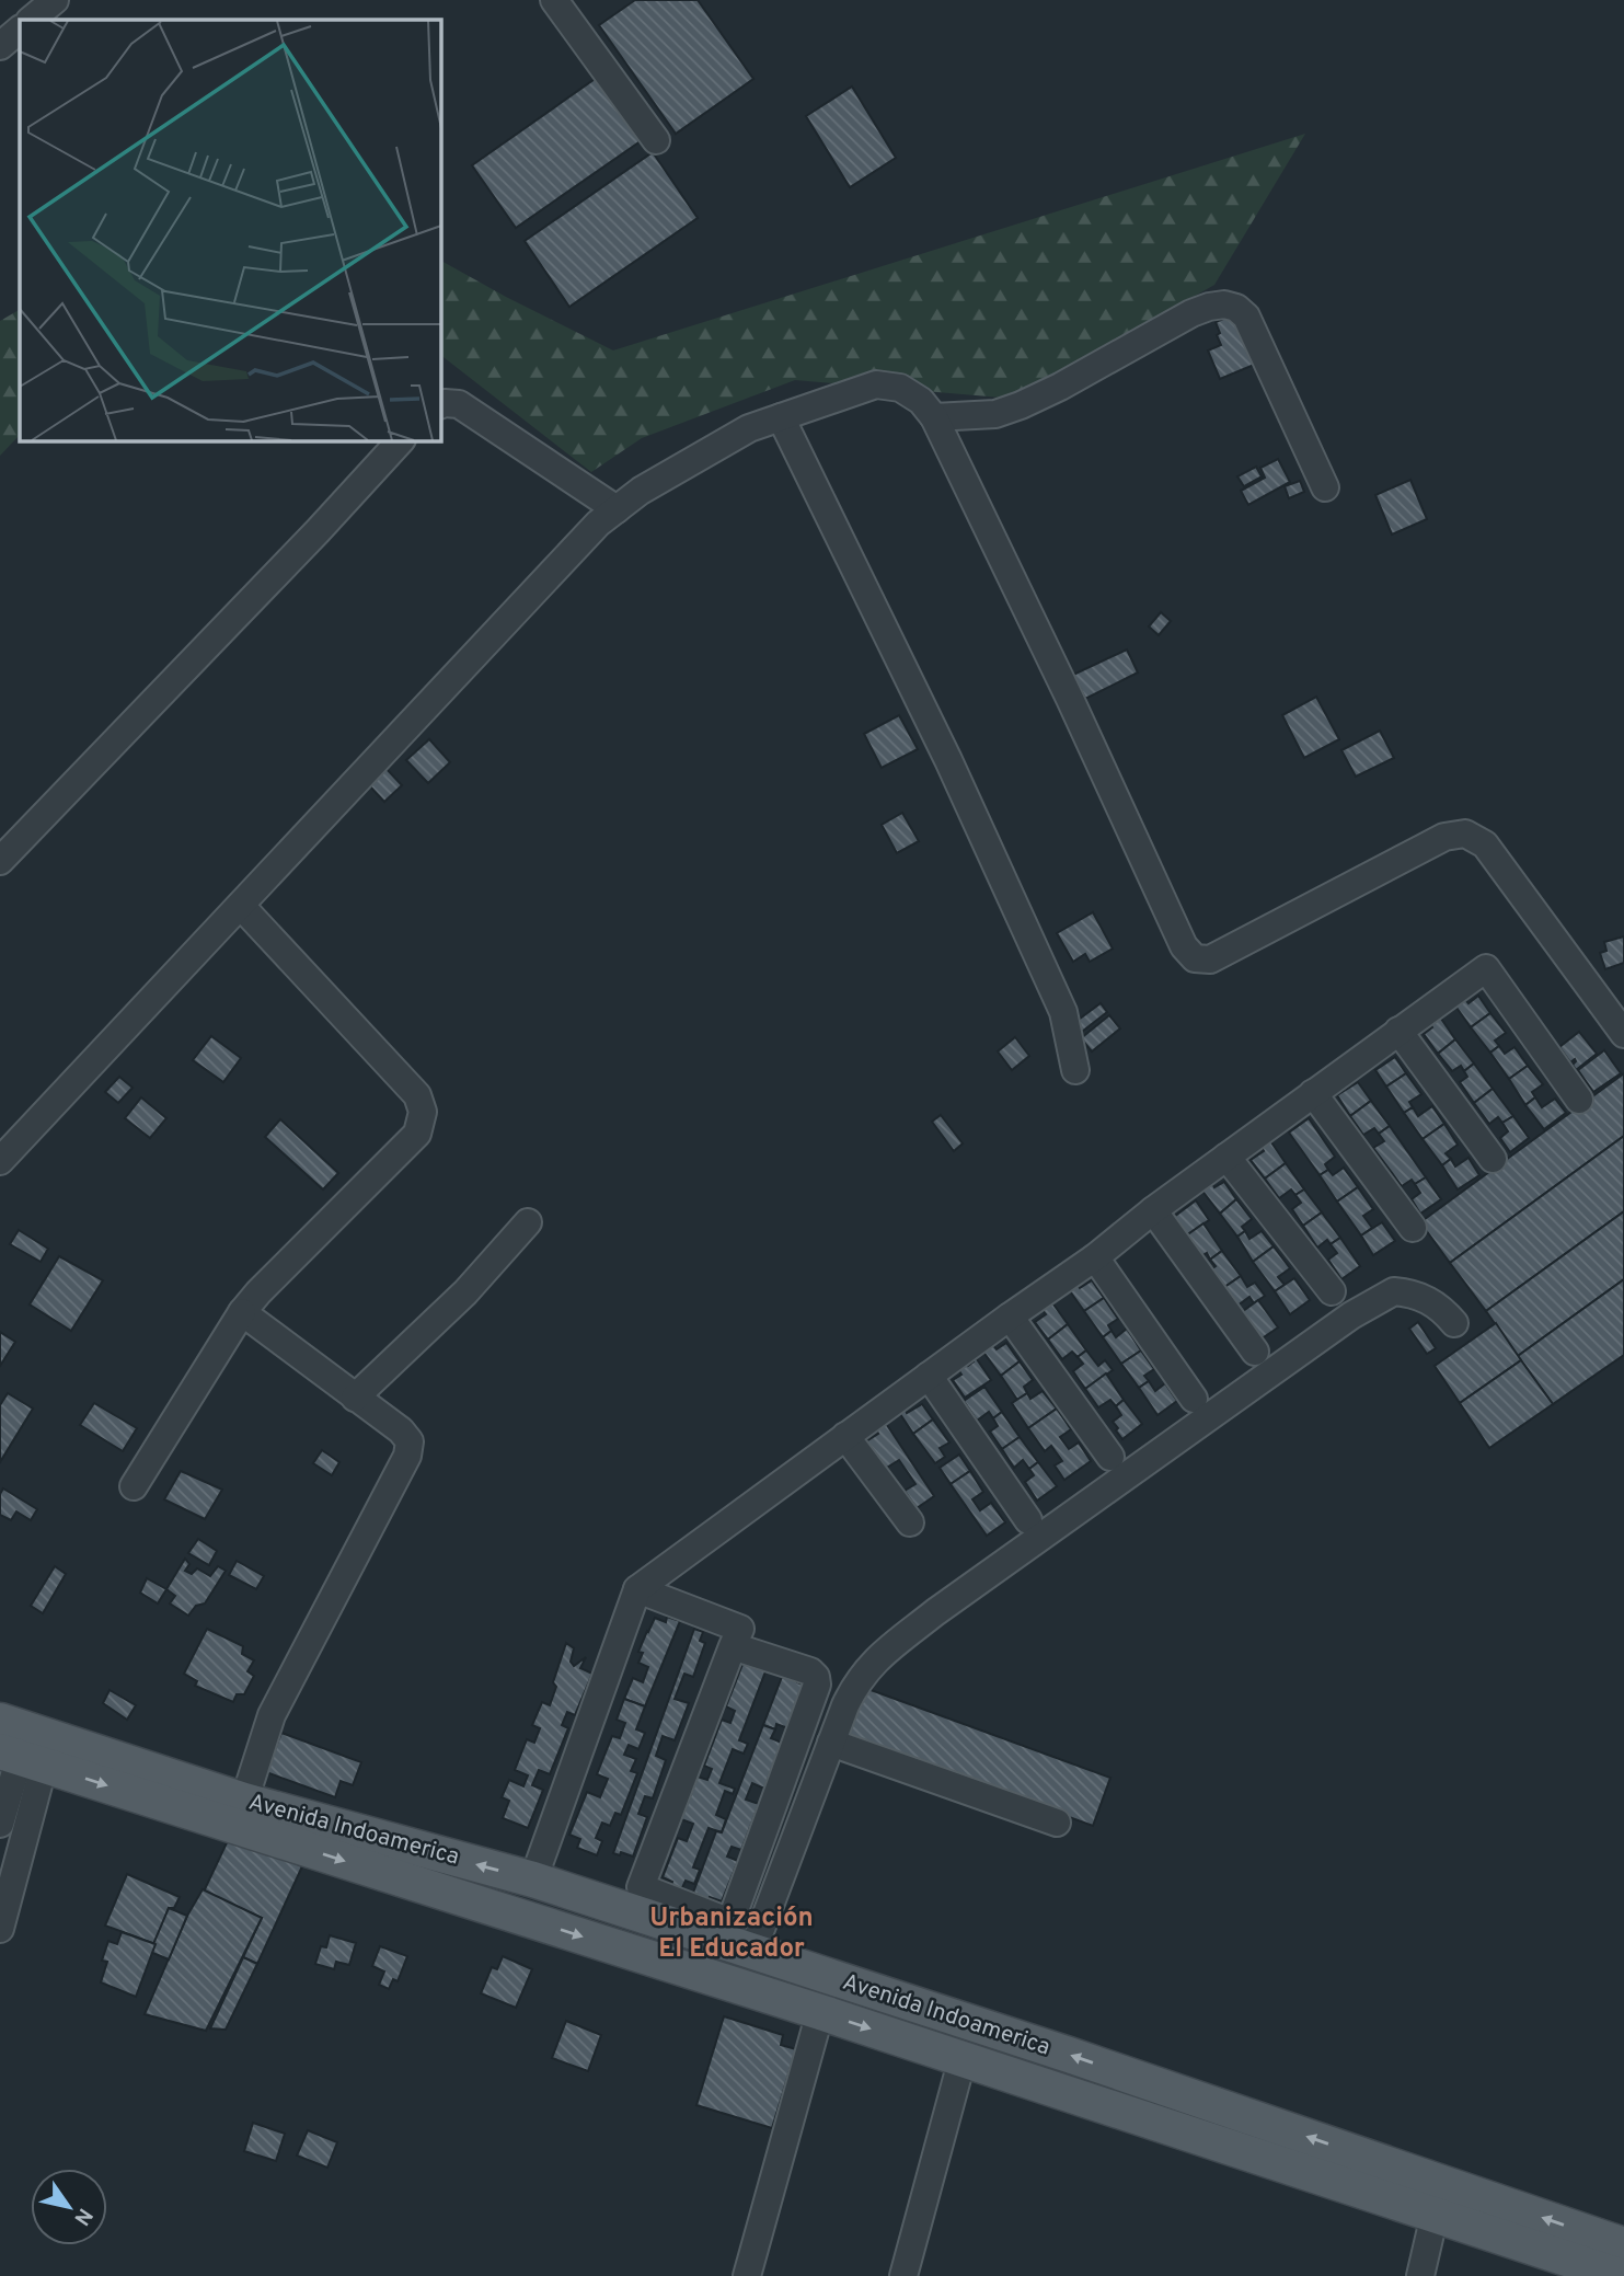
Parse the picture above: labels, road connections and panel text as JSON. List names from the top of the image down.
{
  "streets": {
    "main road": ["Avenida Indoamerica"]
  },
  "districts": ["Urbanización El Educador"],
  "north": "bottom right"
}
